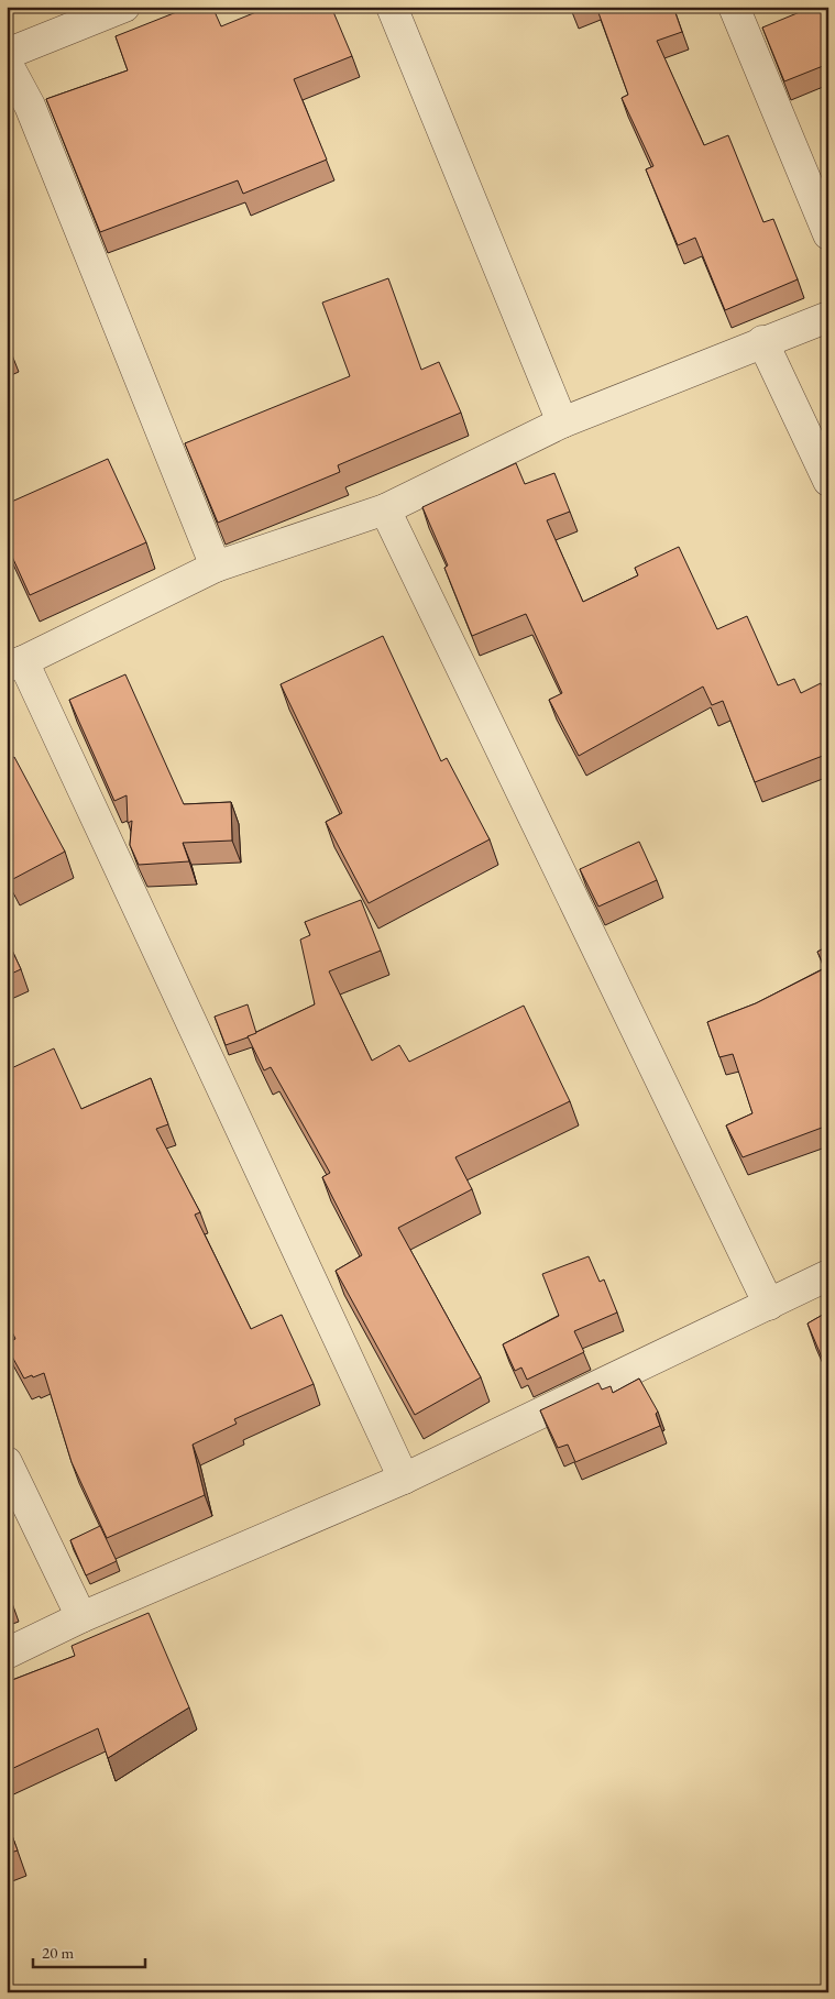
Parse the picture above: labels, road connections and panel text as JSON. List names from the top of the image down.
{
  "scale_bar": "20 m"
}
